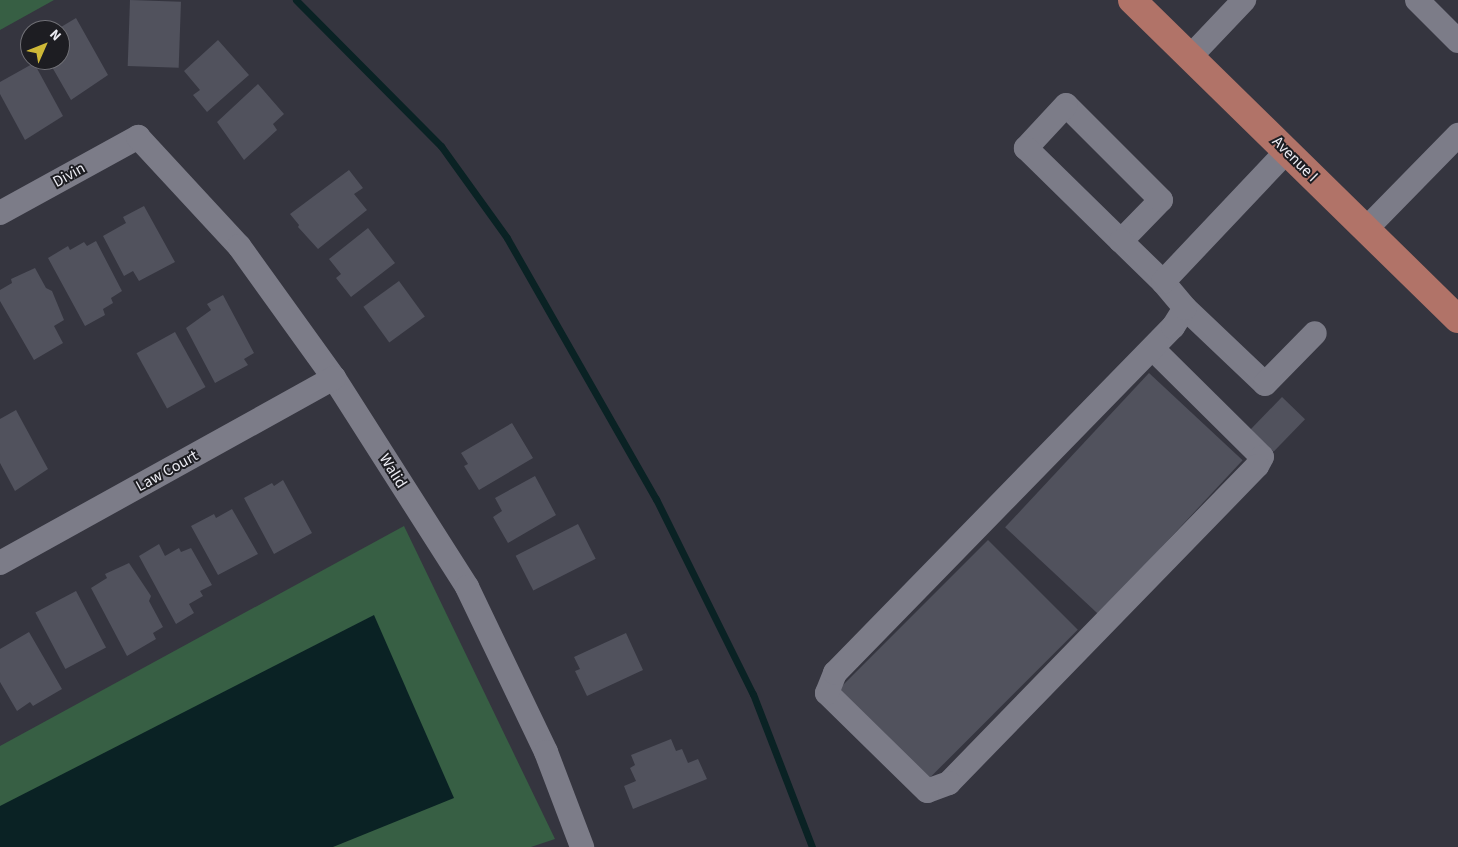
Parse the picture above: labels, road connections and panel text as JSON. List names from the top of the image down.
{
  "streets": {
    "main road": ["Avenue I"],
    "street": ["Divin", "Law Court", "Walid"]
  },
  "crossings": [
    ["Divin", "Walid"],
    ["Law Court", "Walid"]
  ],
  "north": "top right"
}
